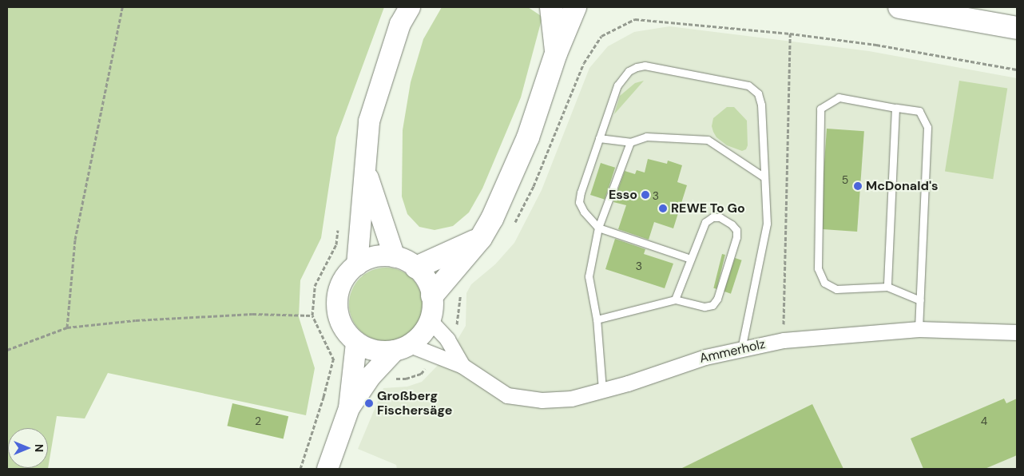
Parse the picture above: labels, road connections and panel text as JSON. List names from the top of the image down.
{
  "streets": {
    "street": ["Ammerholz"]
  },
  "places": [
    "McDonald's",
    "Esso",
    "REWE To Go",
    "Großberg Fischersäge"
  ],
  "house_numbers": [
    "5",
    "3",
    "3",
    "2",
    "4"
  ],
  "north": "right"
}
